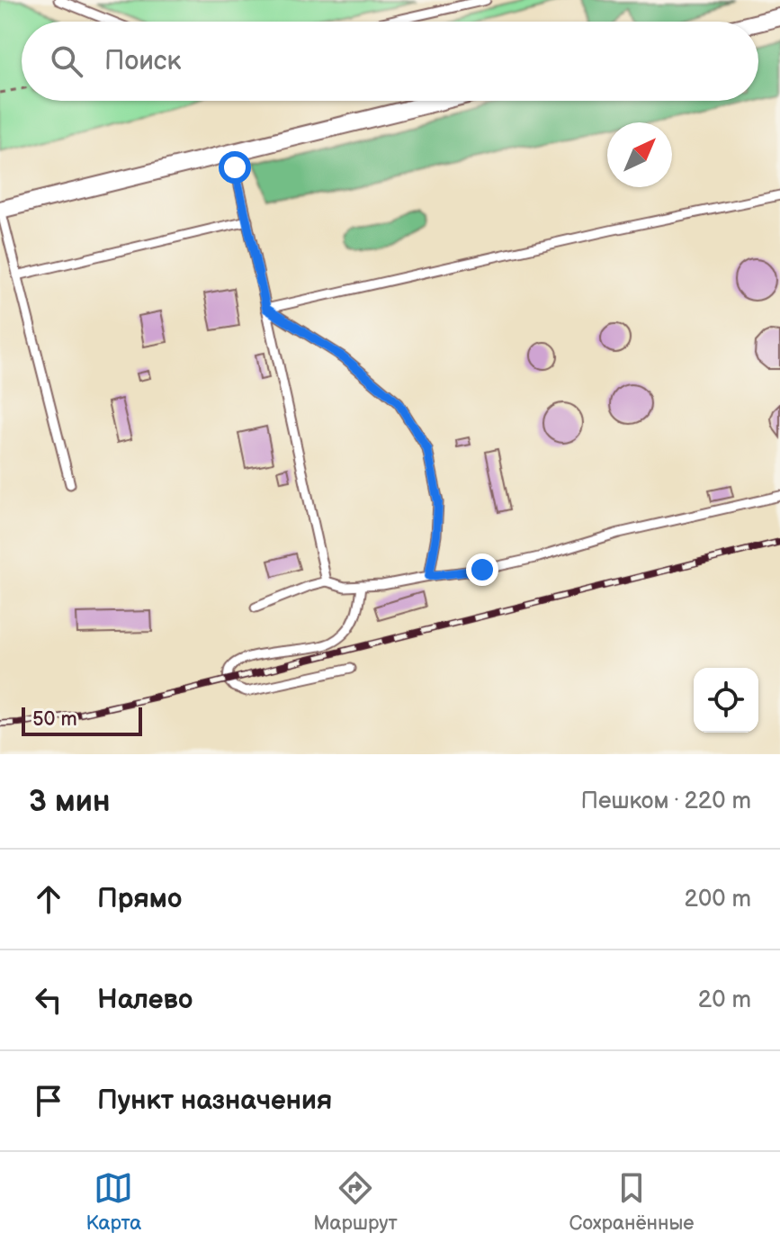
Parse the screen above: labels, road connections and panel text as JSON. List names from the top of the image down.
{
  "scale_bar": "50 m",
  "north": "top right",
  "page": {
    "search": "Поиск",
    "scale": "50 m",
    "heading": ["3 мин", "Пешком · 220 m"],
    "list": [
      ["Прямо", "200 m"],
      ["Налево", "20 m"],
      "Пункт назначения"
    ],
    "nav": ["Карта", "Маршрут", "Сохранённые"]
  }
}
